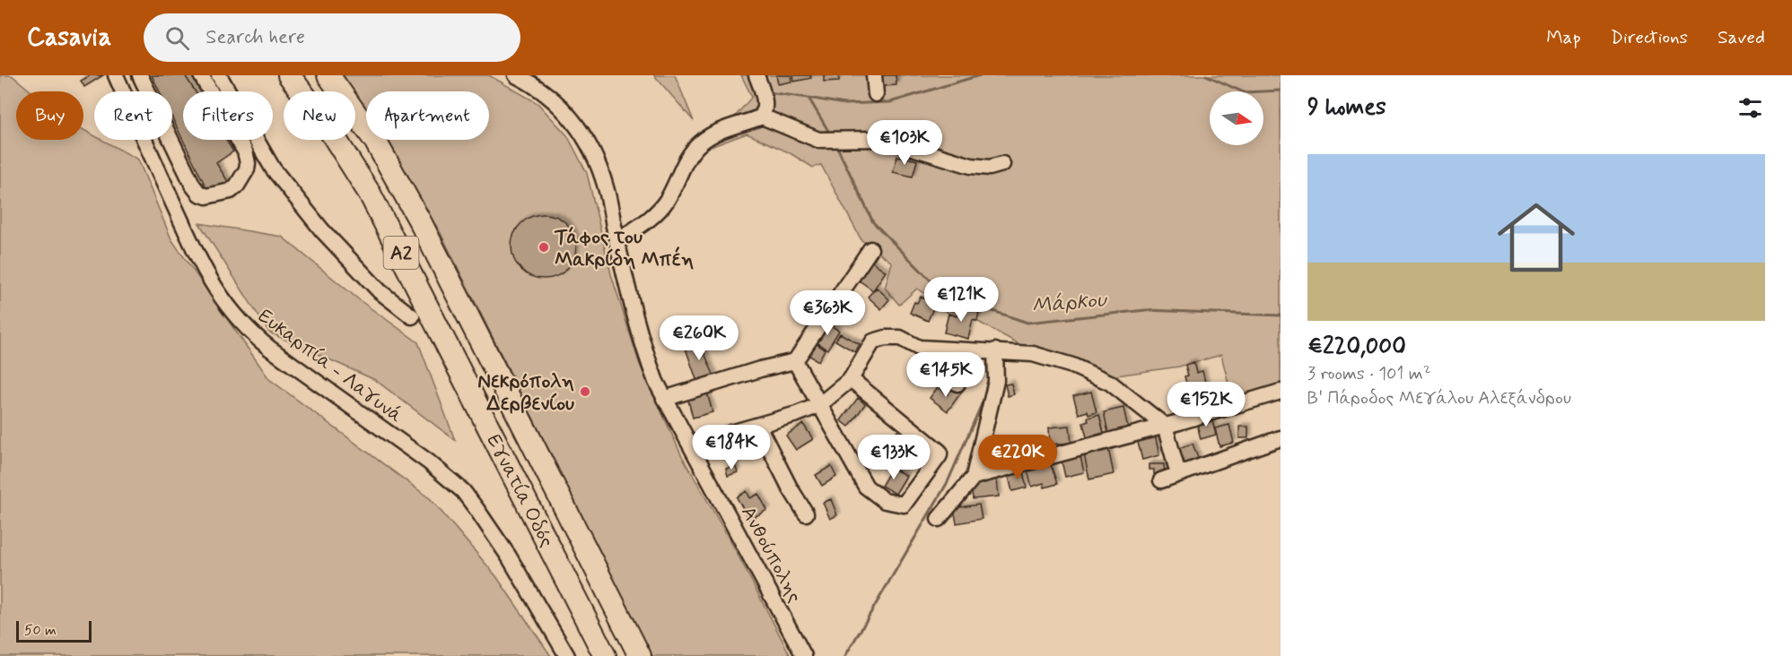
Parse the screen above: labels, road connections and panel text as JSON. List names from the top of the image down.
{
  "streets": {
    "highway": ["Α2", "Εγνατία Οδός"],
    "street": ["Ευκαρπία - Λαγυνά", "Ανθούπολης"]
  },
  "water": ["Μάρκου"],
  "places": ["Τάφος του Μακρίδη Μπέη", "Νεκρόπολη Δερβενίου"],
  "scale_bar": "50 m",
  "north": "right",
  "page": {
    "header": "Casavia",
    "search": "Search here",
    "nav": ["Map", "Directions", "Saved"],
    "heading": "9 homes",
    "chip": [
      "Buy",
      "Rent",
      "Filters",
      "New",
      "Apartment"
    ],
    "price": [
      "€103K",
      "€121K",
      "€363K",
      "€260K",
      "€145K",
      "€152K",
      "€184K",
      "€133K",
      "€220K"
    ],
    "list": [
      {
        "name": "€220,000",
        "note": "3 rooms · 101 m² · Β' Πάροδος Μεγάλου Αλεξάνδρου"
      }
    ],
    "scale": "50 m"
  }
}
